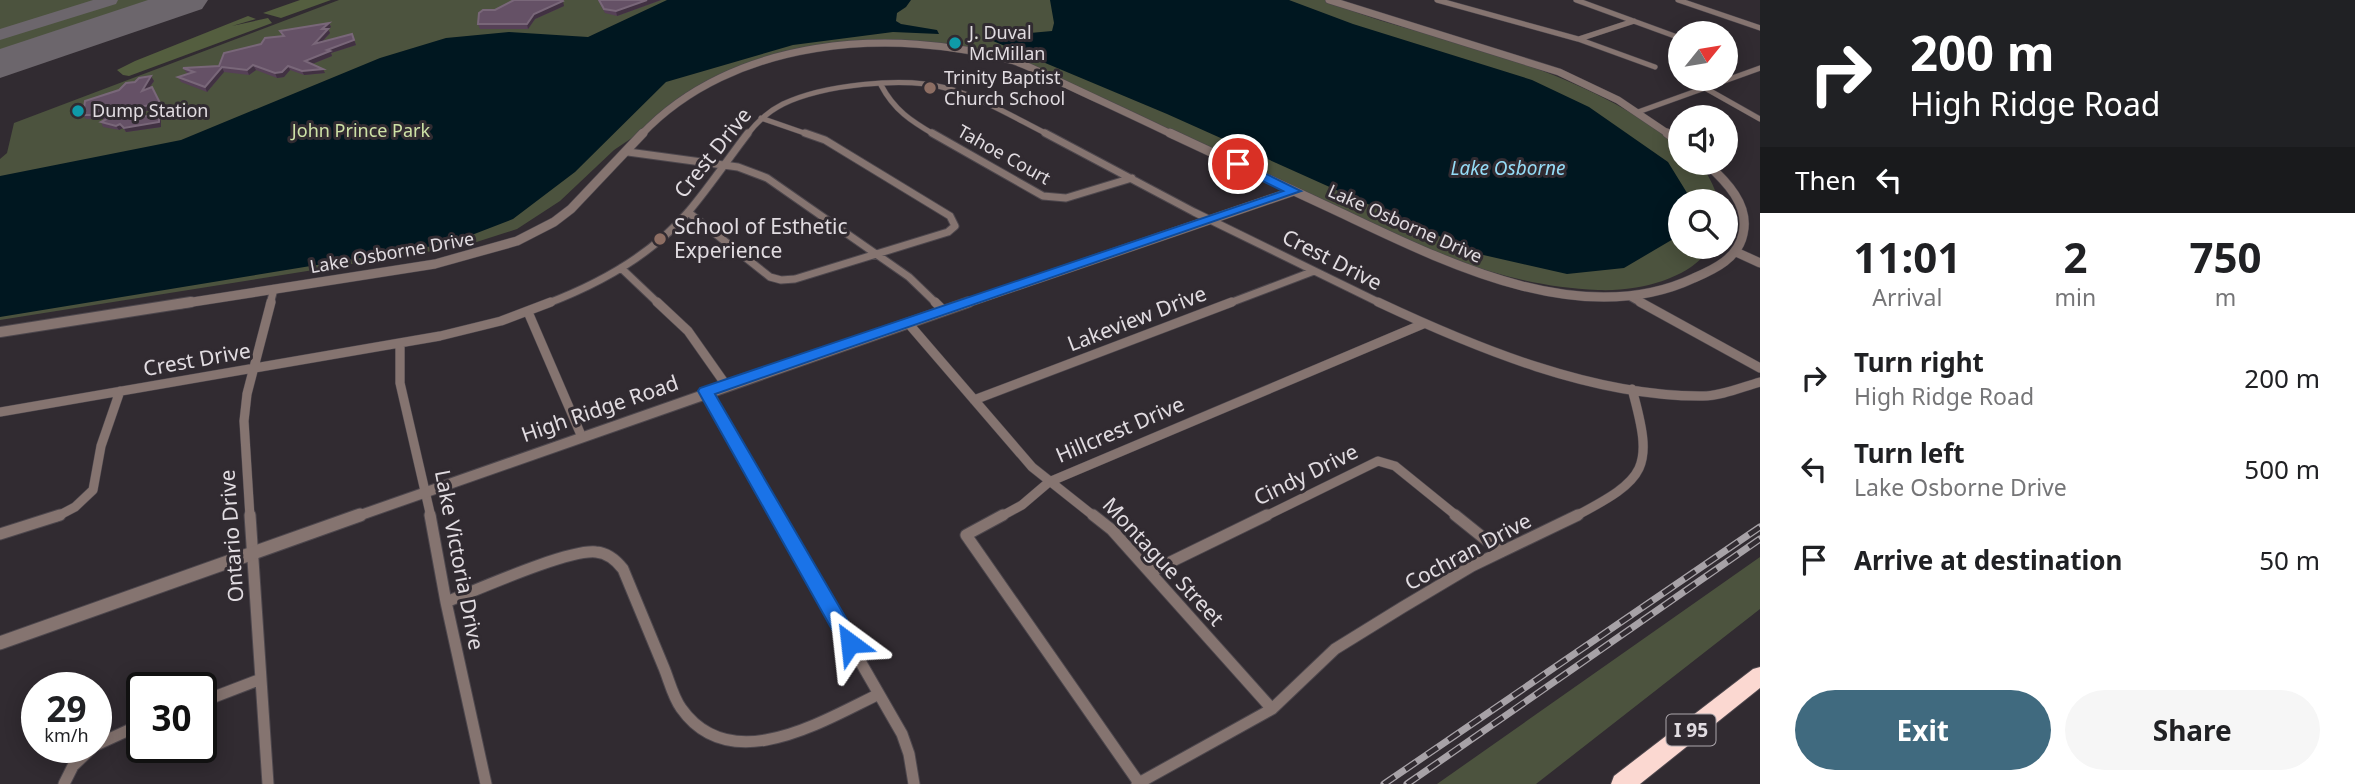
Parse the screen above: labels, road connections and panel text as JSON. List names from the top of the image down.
{
  "streets": {
    "highway": ["I 95"],
    "street": [
      "Crest Drive",
      "Tahoe Court",
      "Lake Osborne Drive",
      "Lakeview Drive",
      "High Ridge Road",
      "Hillcrest Drive",
      "Cindy Drive",
      "Ontario Drive",
      "Cochran Drive",
      "Lake Victoria Drive",
      "Montague Street"
    ]
  },
  "crossings": [
    ["Crest Drive", "Tahoe Court"],
    ["Crest Drive", "Lakeview Drive"],
    ["Crest Drive", "High Ridge Road"],
    ["Crest Drive", "Hillcrest Drive"],
    ["Crest Drive", "Ontario Drive"],
    ["Crest Drive", "Cochran Drive"],
    ["Crest Drive", "Lake Victoria Drive"],
    ["Lake Osborne Drive", "High Ridge Road"],
    ["Lake Osborne Drive", "Ontario Drive"],
    ["Lakeview Drive", "Montague Street"],
    ["High Ridge Road", "Ontario Drive"],
    ["High Ridge Road", "Lake Victoria Drive"],
    ["High Ridge Road", "Montague Street"],
    ["Hillcrest Drive", "Cochran Drive"],
    ["Hillcrest Drive", "Montague Street"],
    ["Cindy Drive", "Cochran Drive"],
    ["Cindy Drive", "Montague Street"],
    ["Cochran Drive", "Montague Street"]
  ],
  "water": ["Lake Osborne"],
  "parks": ["John Prince Park"],
  "places": [
    "J. Duval McMillan",
    "Trinity Baptist Church School",
    "Dump Station",
    "School of Esthetic Experience"
  ],
  "north": "top right",
  "page": {
    "turn": ["200 m", "High Ridge Road"],
    "then": "Then",
    "eta": [
      "11:01",
      "Arrival",
      "2",
      "min",
      "750",
      "m"
    ],
    "list": [
      {
        "name": "Turn right",
        "note": "High Ridge Road",
        "value": "200 m"
      },
      {
        "name": "Turn left",
        "note": "Lake Osborne Drive",
        "value": "500 m"
      },
      {
        "name": "Arrive at destination",
        "value": "50 m"
      }
    ],
    "speed": "29 km/h",
    "limit": "30",
    "buttons": ["Exit", "Share"]
  }
}
